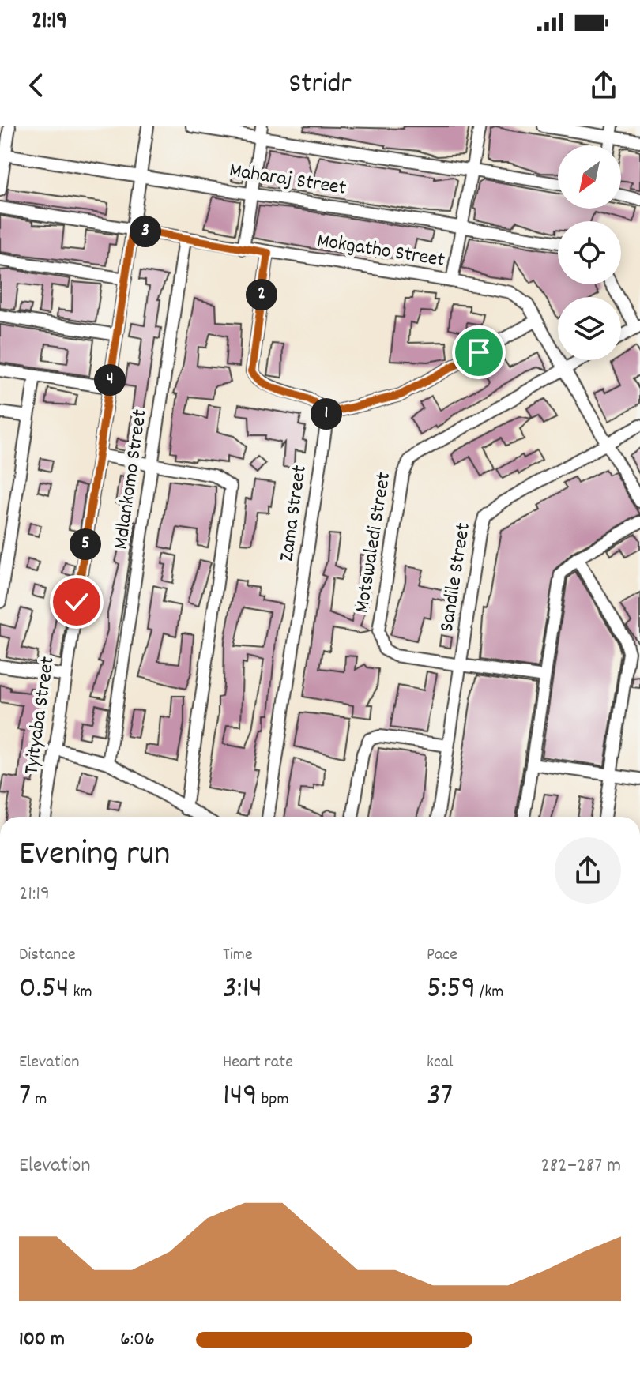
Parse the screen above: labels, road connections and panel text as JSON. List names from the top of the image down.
{
  "streets": {
    "street": [
      "Maharaj Street",
      "Mokgatho Street",
      "Mdlankomo Street",
      "Zama Street",
      "Motswaledi Street",
      "Sandile Street",
      "Tyityaba Street"
    ]
  },
  "crossings": [
    ["Maharaj Street", "Tyityaba Street"],
    ["Mokgatho Street", "Mdlankomo Street"],
    ["Mokgatho Street", "Motswaledi Street"],
    ["Mokgatho Street", "Sandile Street"],
    ["Mokgatho Street", "Tyityaba Street"],
    ["Motswaledi Street", "Sandile Street"]
  ],
  "north": "bottom left",
  "page": {
    "status": "21:19",
    "header": "Stridr",
    "pins": [
      "3",
      "2",
      "4",
      "1",
      "5"
    ],
    "heading": ["Evening run", "21:19"],
    "stats": [
      ["Distance", "0.54 km"],
      ["Time", "3:14"],
      ["Pace", "5:59 /km"],
      ["Elevation", "7 m"],
      ["Heart rate", "149 bpm"],
      ["kcal", "37"]
    ],
    "chart": ["Elevation", "282–287 m"],
    "list": [
      {
        "name": "100 m",
        "note": "6:06"
      }
    ]
  }
}
